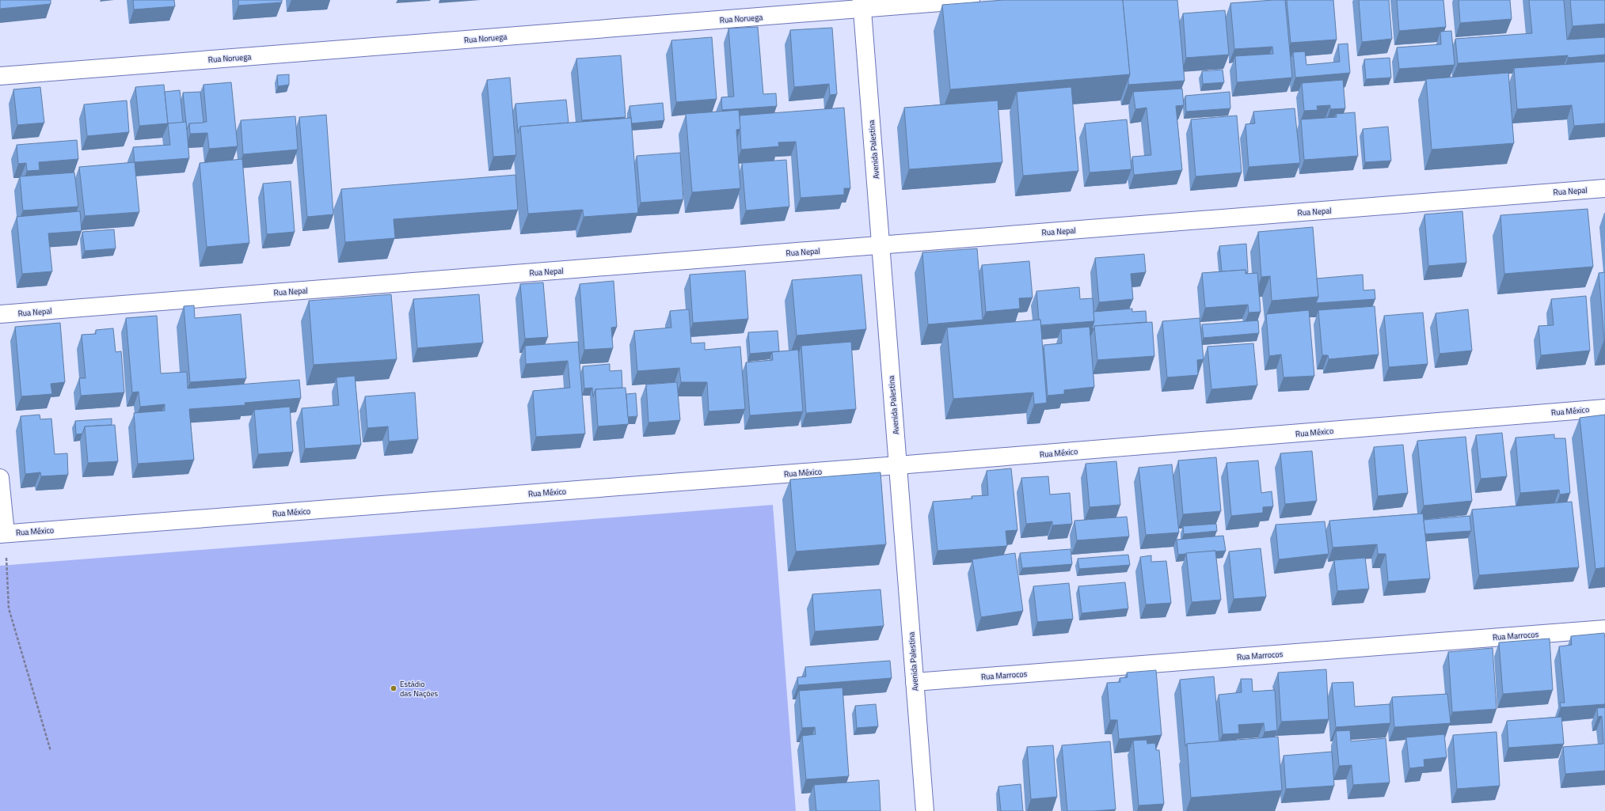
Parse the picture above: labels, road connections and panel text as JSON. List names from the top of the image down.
{
  "streets": {
    "street": [
      "Rua Noruega",
      "Avenida Palestina",
      "Rua Nepal",
      "Rua México",
      "Rua Marrocos"
    ]
  },
  "crossings": [
    ["Rua Noruega", "Avenida Palestina"],
    ["Avenida Palestina", "Rua Nepal"],
    ["Avenida Palestina", "Rua México"],
    ["Avenida Palestina", "Rua Marrocos"]
  ],
  "places": ["Estádio das Nações"]
}
